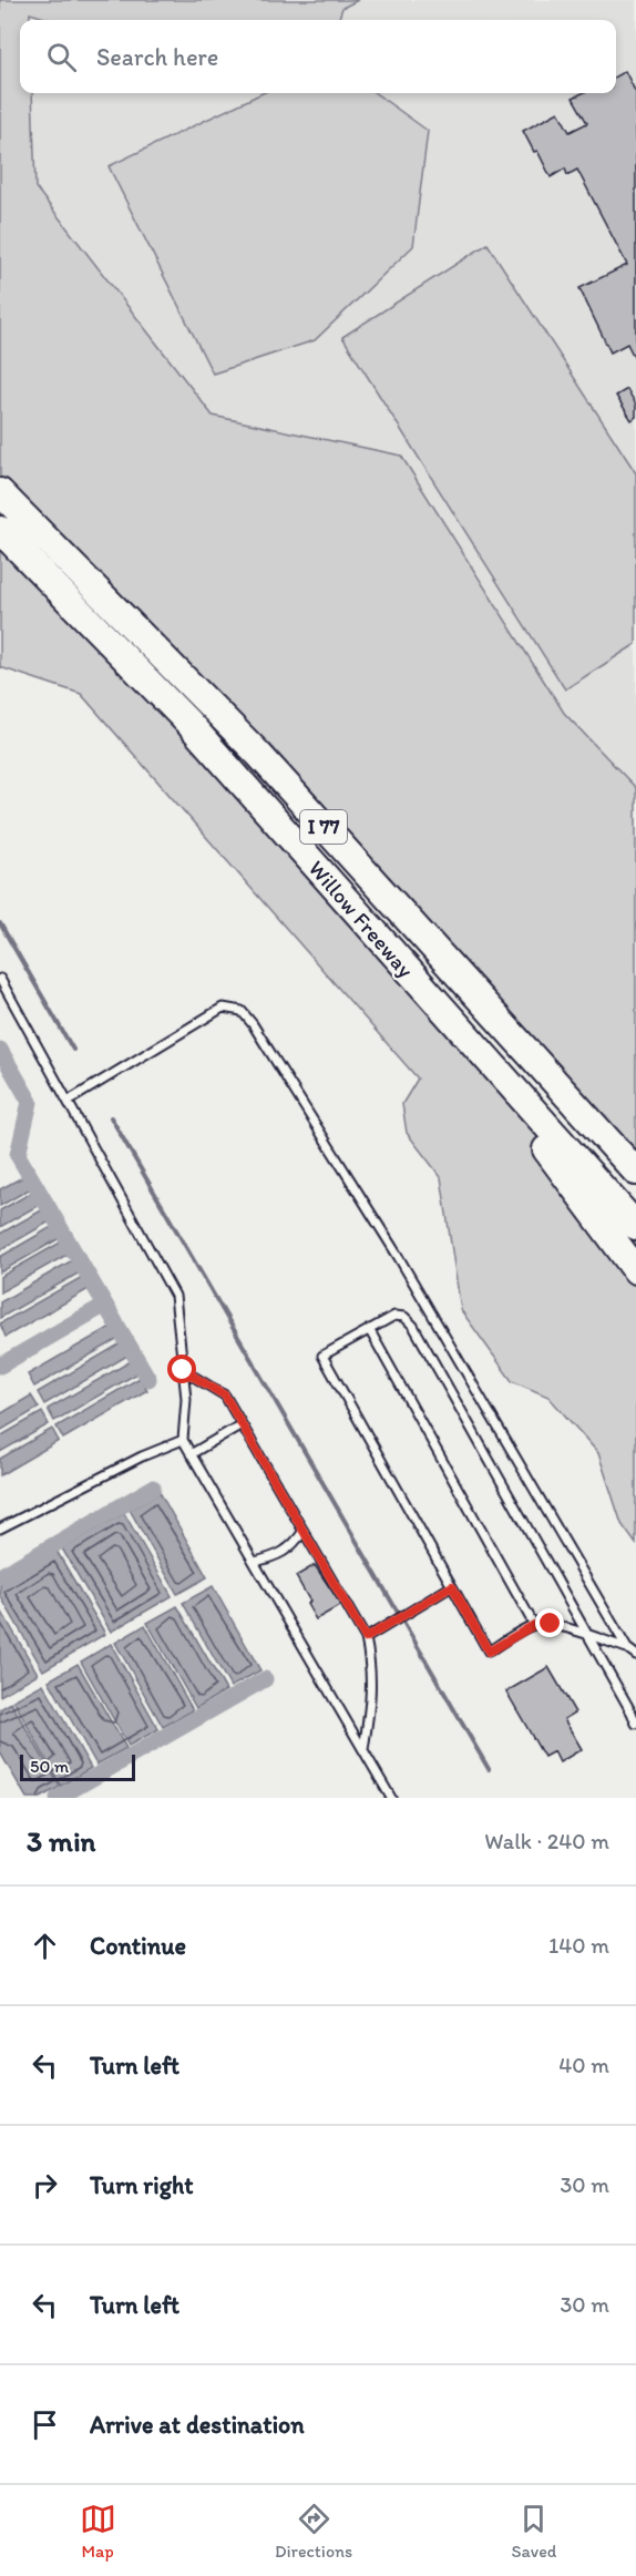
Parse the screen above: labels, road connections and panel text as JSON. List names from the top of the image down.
{
  "streets": {
    "highway": ["I 77", "Willow Freeway"]
  },
  "scale_bar": "50 m",
  "page": {
    "search": "Search here",
    "scale": "50 m",
    "heading": ["3 min", "Walk · 240 m"],
    "list": [
      ["Continue", "140 m"],
      ["Turn left", "40 m"],
      ["Turn right", "30 m"],
      ["Turn left", "30 m"],
      "Arrive at destination"
    ],
    "nav": ["Map", "Directions", "Saved"]
  }
}
